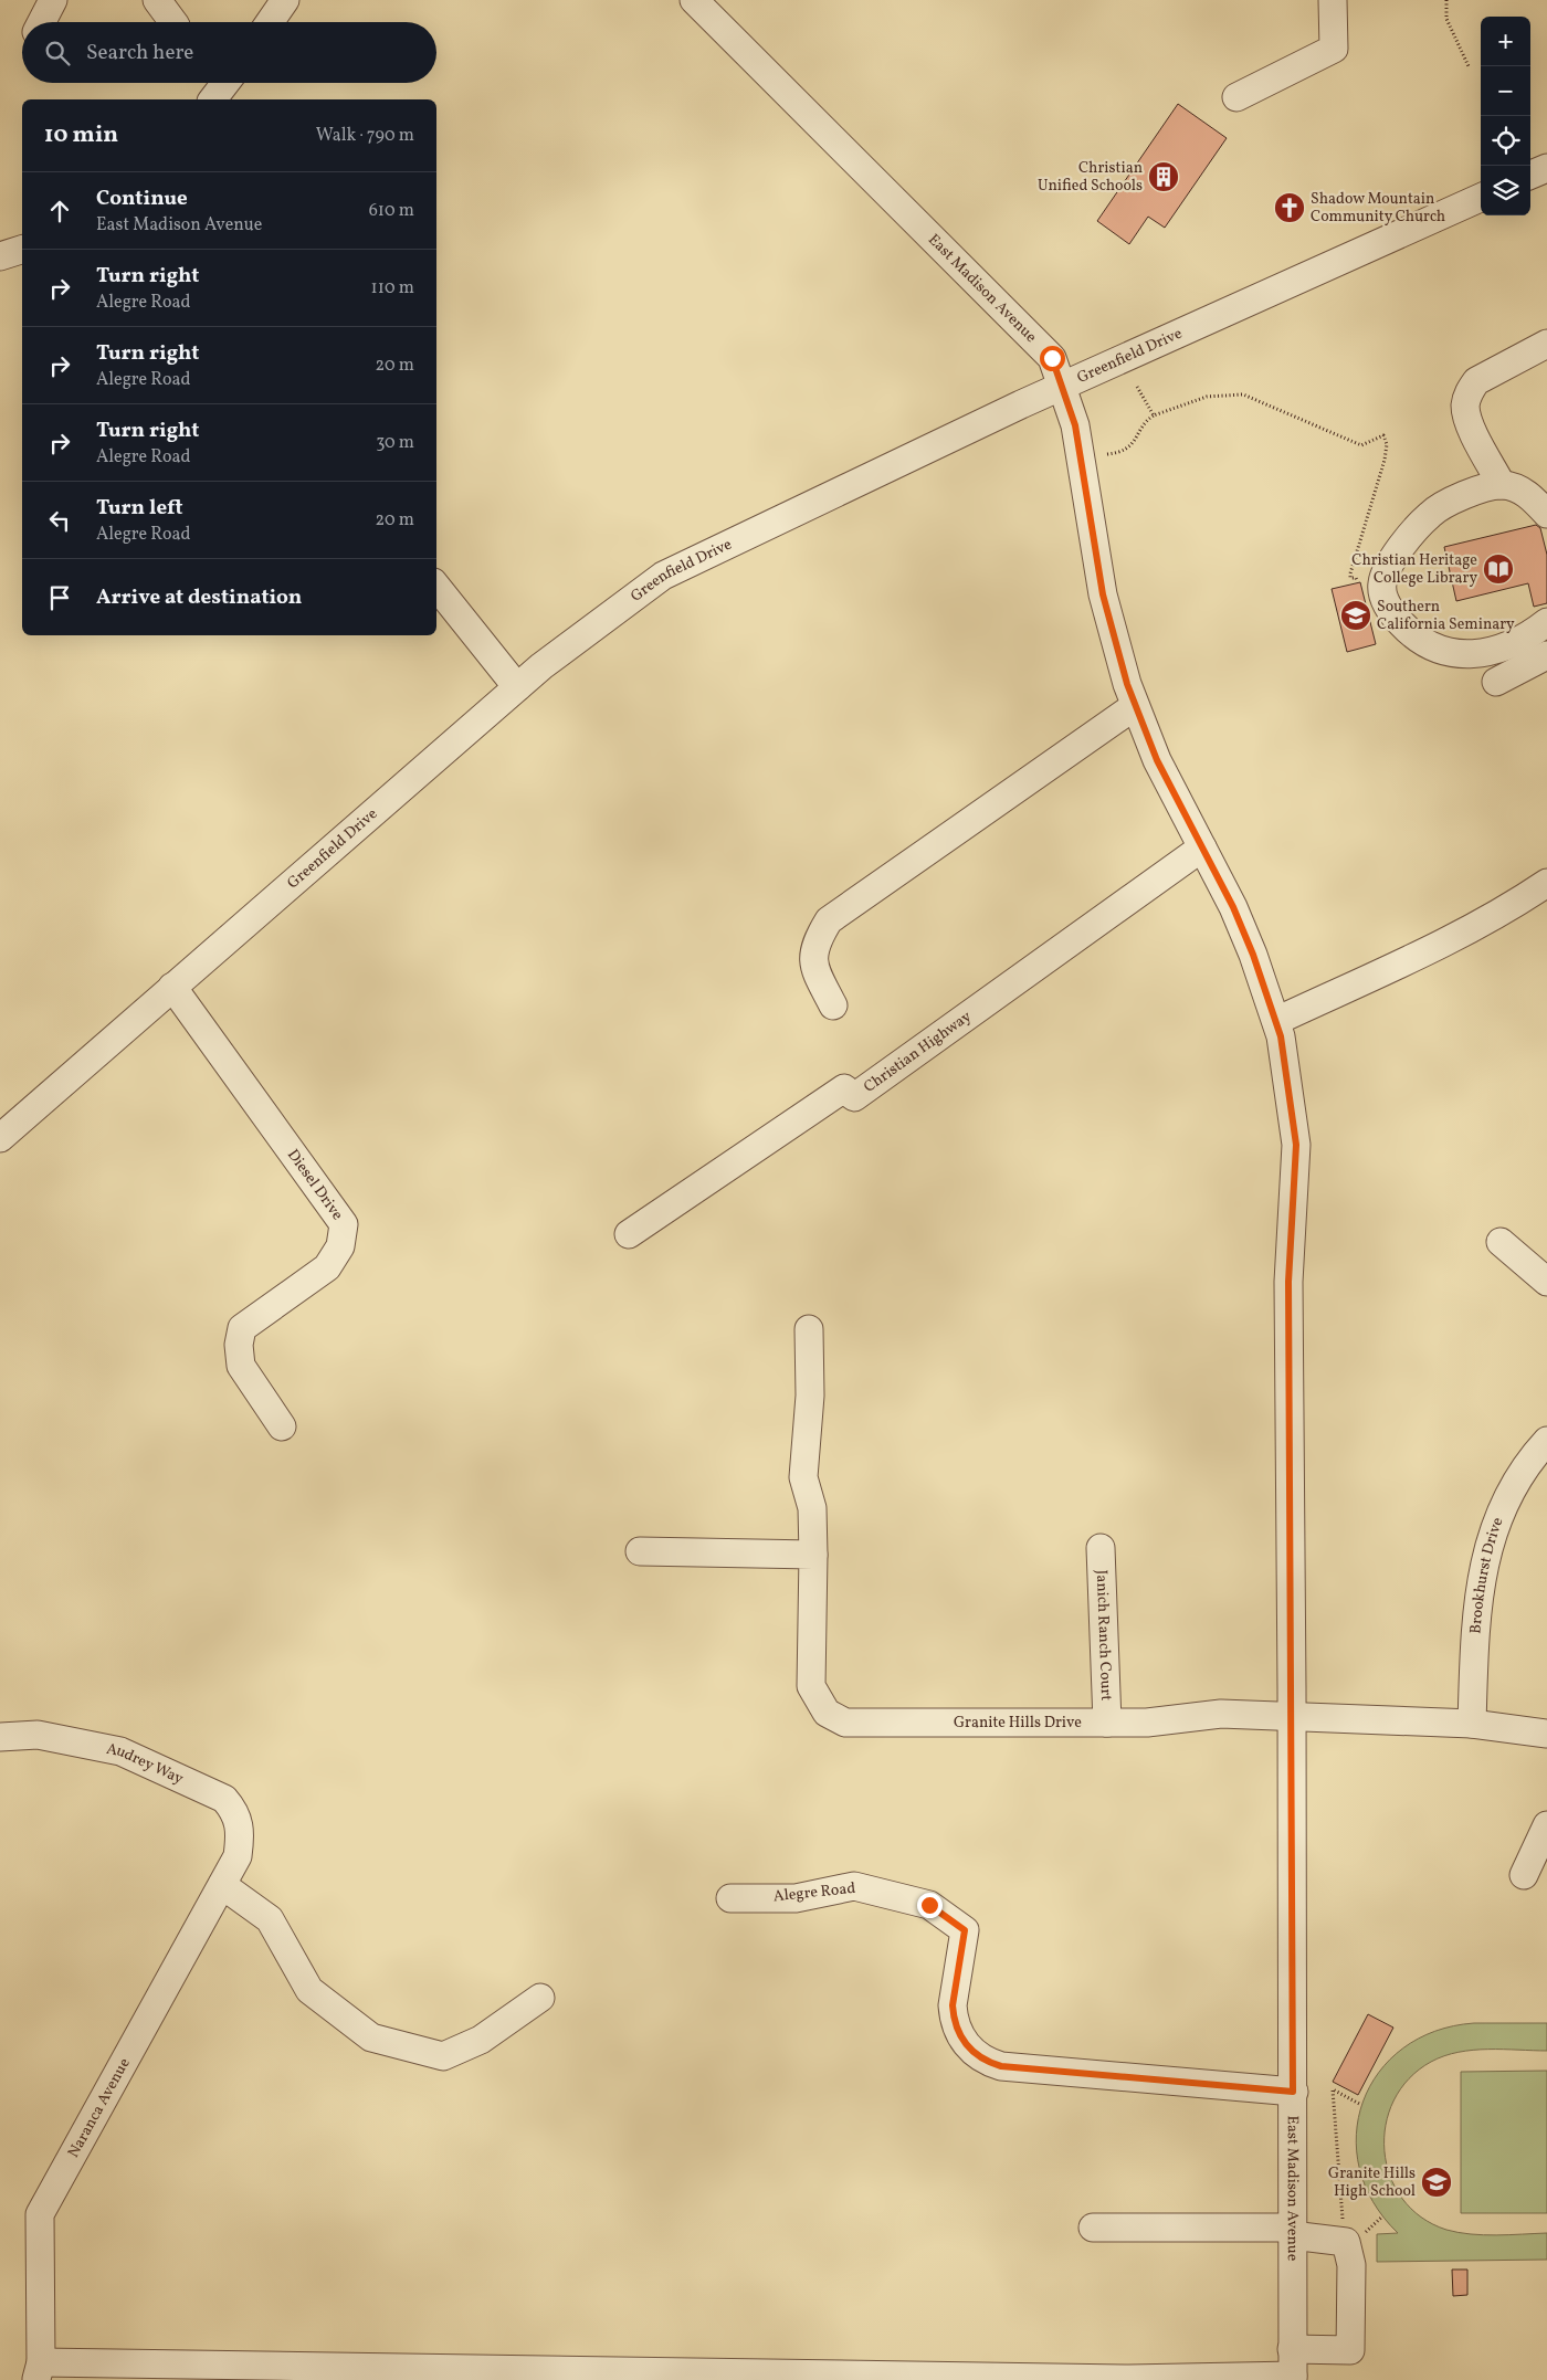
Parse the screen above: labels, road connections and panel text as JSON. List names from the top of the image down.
{
  "streets": {
    "street": [
      "East Madison Avenue",
      "Greenfield Drive",
      "Christian Highway",
      "Diesel Drive",
      "Brookhurst Drive",
      "Janich Ranch Court",
      "Granite Hills Drive",
      "Audrey Way",
      "Alegre Road",
      "Naranca Avenue"
    ]
  },
  "crossings": [
    ["East Madison Avenue", "Greenfield Drive"],
    ["East Madison Avenue", "Christian Highway"],
    ["East Madison Avenue", "Granite Hills Drive"],
    ["East Madison Avenue", "Alegre Road"],
    ["Greenfield Drive", "Diesel Drive"],
    ["Brookhurst Drive", "Granite Hills Drive"],
    ["Janich Ranch Court", "Granite Hills Drive"],
    ["Audrey Way", "Naranca Avenue"]
  ],
  "places": {
    "building": ["Christian Unified Schools"],
    "church": ["Shadow Mountain Community Church"],
    "library": ["Christian Heritage College Library"],
    "school or university": ["Southern California Seminary", "Granite Hills High School"]
  },
  "page": {
    "map_buttons": ["+", "−"],
    "search": "Search here",
    "heading": ["10 min", "Walk · 790 m"],
    "list": [
      ["Continue", "East Madison Avenue", "610 m"],
      ["Turn right", "Alegre Road", "110 m"],
      ["Turn right", "Alegre Road", "20 m"],
      ["Turn right", "Alegre Road", "30 m"],
      ["Turn left", "Alegre Road", "20 m"],
      "Arrive at destination"
    ]
  }
}
